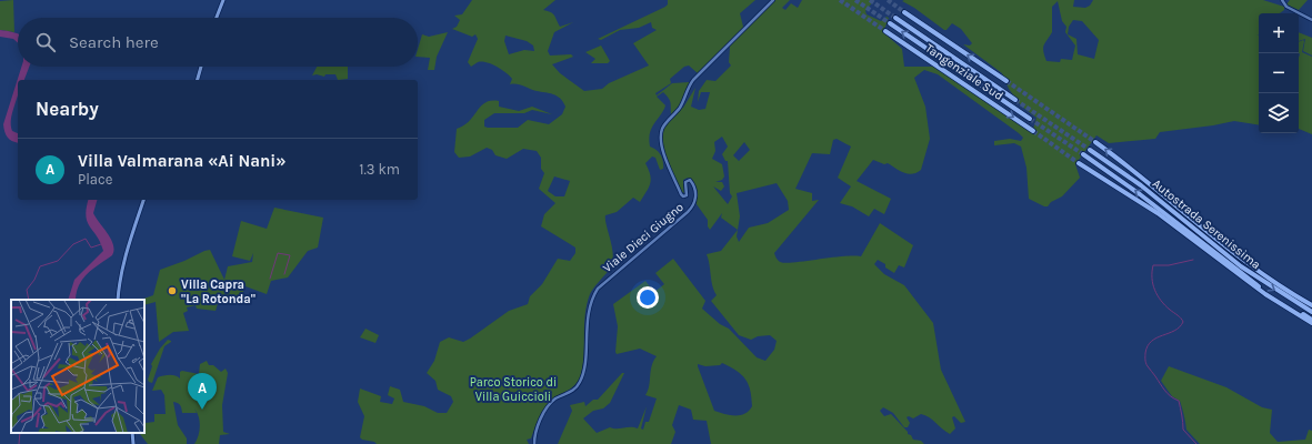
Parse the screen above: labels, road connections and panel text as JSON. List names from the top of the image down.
{
  "streets": {
    "highway": ["Tangenziale Sud", "Autostrada Serenissima"],
    "main road": ["Viale Dieci Giugno"]
  },
  "parks": ["Parco Storico di Villa Guiccioli"],
  "places": ["Villa Capra \"La Rotonda\""],
  "page": {
    "map_buttons": ["+", "−"],
    "search": "Search here",
    "heading": "Nearby",
    "list": [
      {
        "mark": "A",
        "name": "Villa Valmarana «Ai Nani»",
        "note": "Place",
        "value": "1.3 km"
      }
    ],
    "pins": "A"
  }
}
